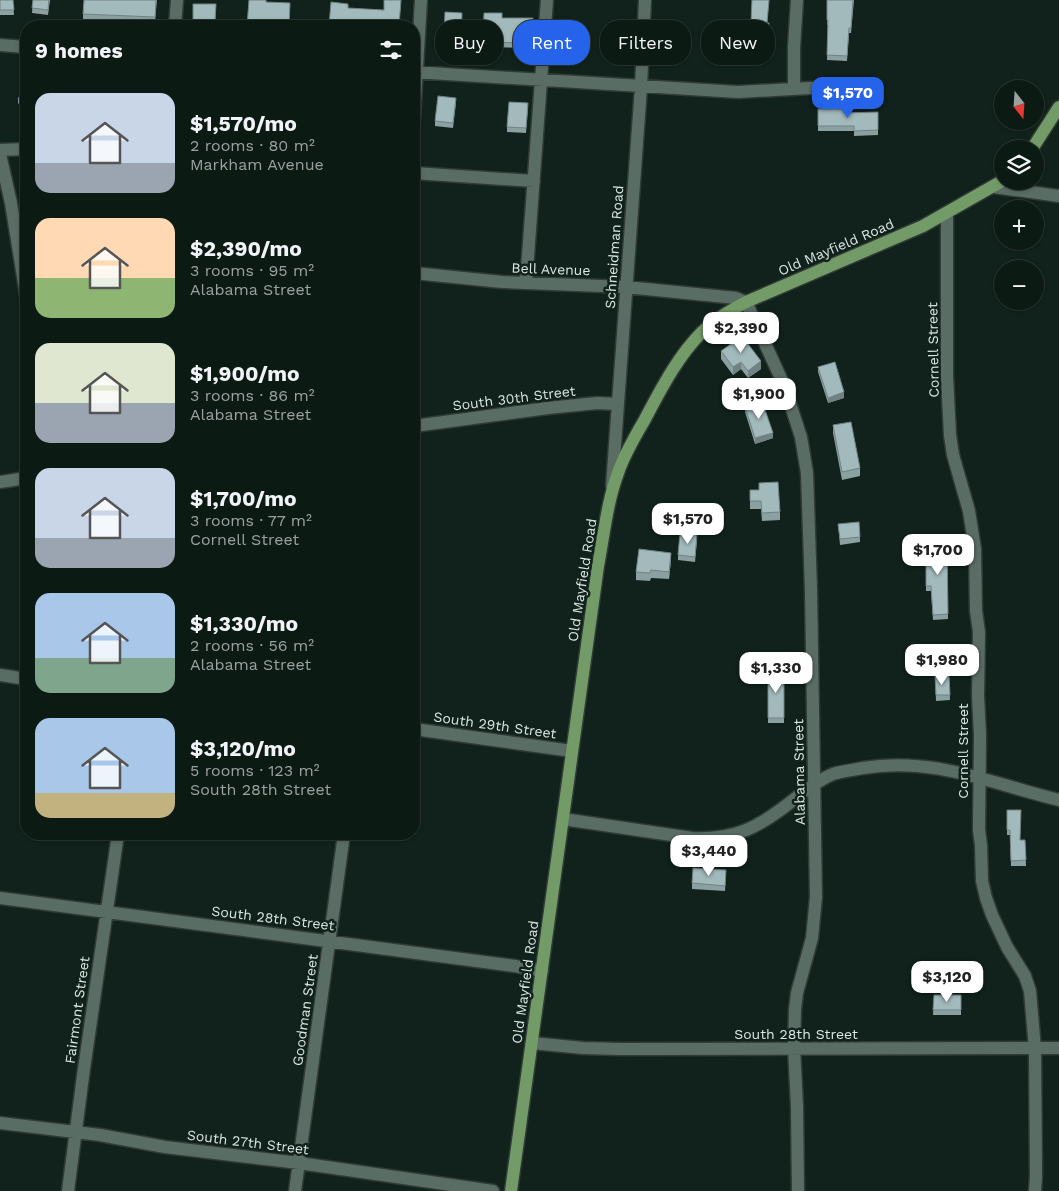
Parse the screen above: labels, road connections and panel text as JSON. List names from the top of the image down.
{
  "streets": {
    "main road": ["Old Mayfield Road"],
    "street": [
      "Schneidman Road",
      "Bell Avenue",
      "Cornell Street",
      "South 30th Street",
      "South 29th Street",
      "Alabama Street",
      "South 28th Street",
      "Fairmont Street",
      "Goodman Street",
      "South 27th Street"
    ]
  },
  "crossings": [
    ["Schneidman Road", "Old Mayfield Road"],
    ["Schneidman Road", "Bell Avenue"],
    ["Schneidman Road", "South 30th Street"],
    ["Old Mayfield Road", "Bell Avenue"],
    ["Old Mayfield Road", "Cornell Street"],
    ["Old Mayfield Road", "South 29th Street"],
    ["Old Mayfield Road", "Alabama Street"],
    ["Old Mayfield Road", "South 28th Street"],
    ["Bell Avenue", "Alabama Street"],
    ["Cornell Street", "South 28th Street"],
    ["Alabama Street", "South 28th Street"],
    ["South 28th Street", "Fairmont Street"],
    ["South 28th Street", "Goodman Street"],
    ["Fairmont Street", "South 27th Street"],
    ["Goodman Street", "South 27th Street"]
  ],
  "north": "bottom",
  "page": {
    "chip": [
      "Buy",
      "Rent",
      "Filters",
      "New"
    ],
    "heading": "9 homes",
    "price": [
      "$1,570",
      "$2,390",
      "$1,900",
      "$1,570",
      "$1,700",
      "$1,980",
      "$1,330",
      "$3,440",
      "$3,120"
    ],
    "map_buttons": ["+", "−"],
    "list": [
      {
        "name": "$1,570/mo",
        "note": "2 rooms · 80 m² · Markham Avenue"
      },
      {
        "name": "$2,390/mo",
        "note": "3 rooms · 95 m² · Alabama Street"
      },
      {
        "name": "$1,900/mo",
        "note": "3 rooms · 86 m² · Alabama Street"
      },
      {
        "name": "$1,700/mo",
        "note": "3 rooms · 77 m² · Cornell Street"
      },
      {
        "name": "$1,330/mo",
        "note": "2 rooms · 56 m² · Alabama Street"
      },
      {
        "name": "$3,120/mo",
        "note": "5 rooms · 123 m² · South 28th Street"
      }
    ]
  }
}
